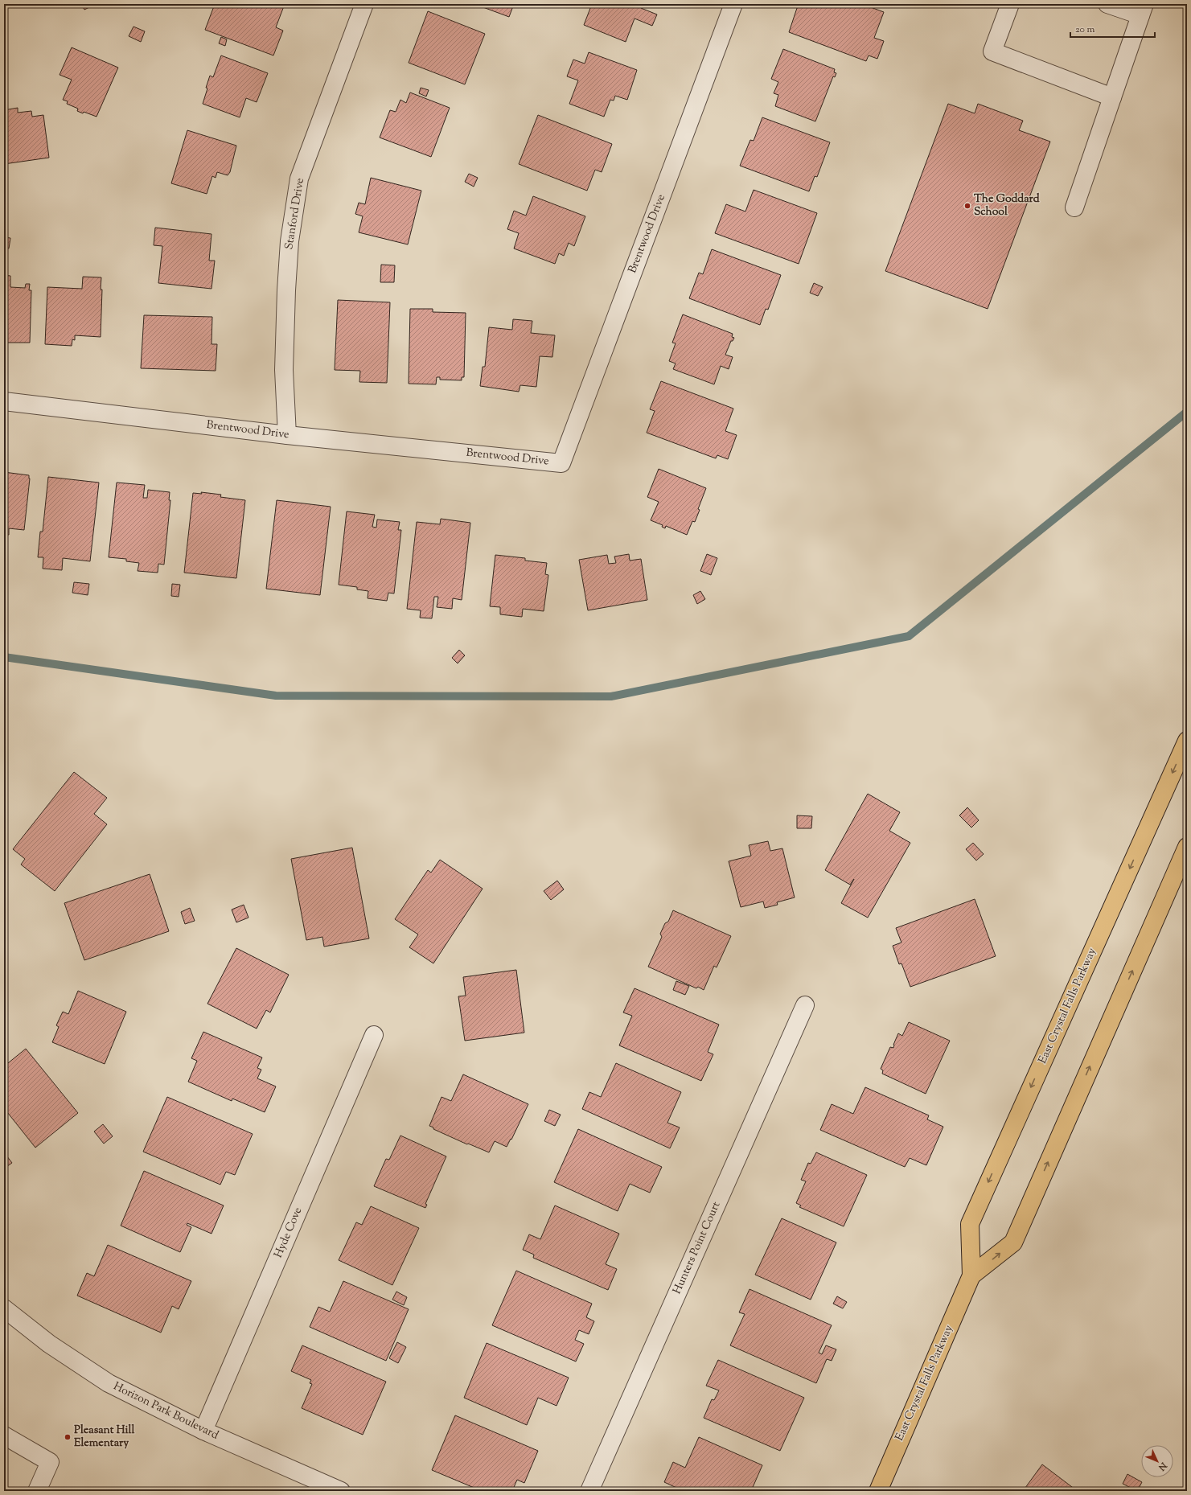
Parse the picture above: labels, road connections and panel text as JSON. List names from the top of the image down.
{
  "streets": {
    "main road": ["East Crystal Falls Parkway"],
    "street": [
      "Stanford Drive",
      "Brentwood Drive",
      "Hyde Cove",
      "Hunters Point Court",
      "Horizon Park Boulevard"
    ]
  },
  "crossings": [
    ["Stanford Drive", "Brentwood Drive"],
    ["Hyde Cove", "Horizon Park Boulevard"]
  ],
  "places": ["The Goddard School", "Pleasant Hill Elementary"],
  "scale_bar": "20 m",
  "north": "bottom right"
}
